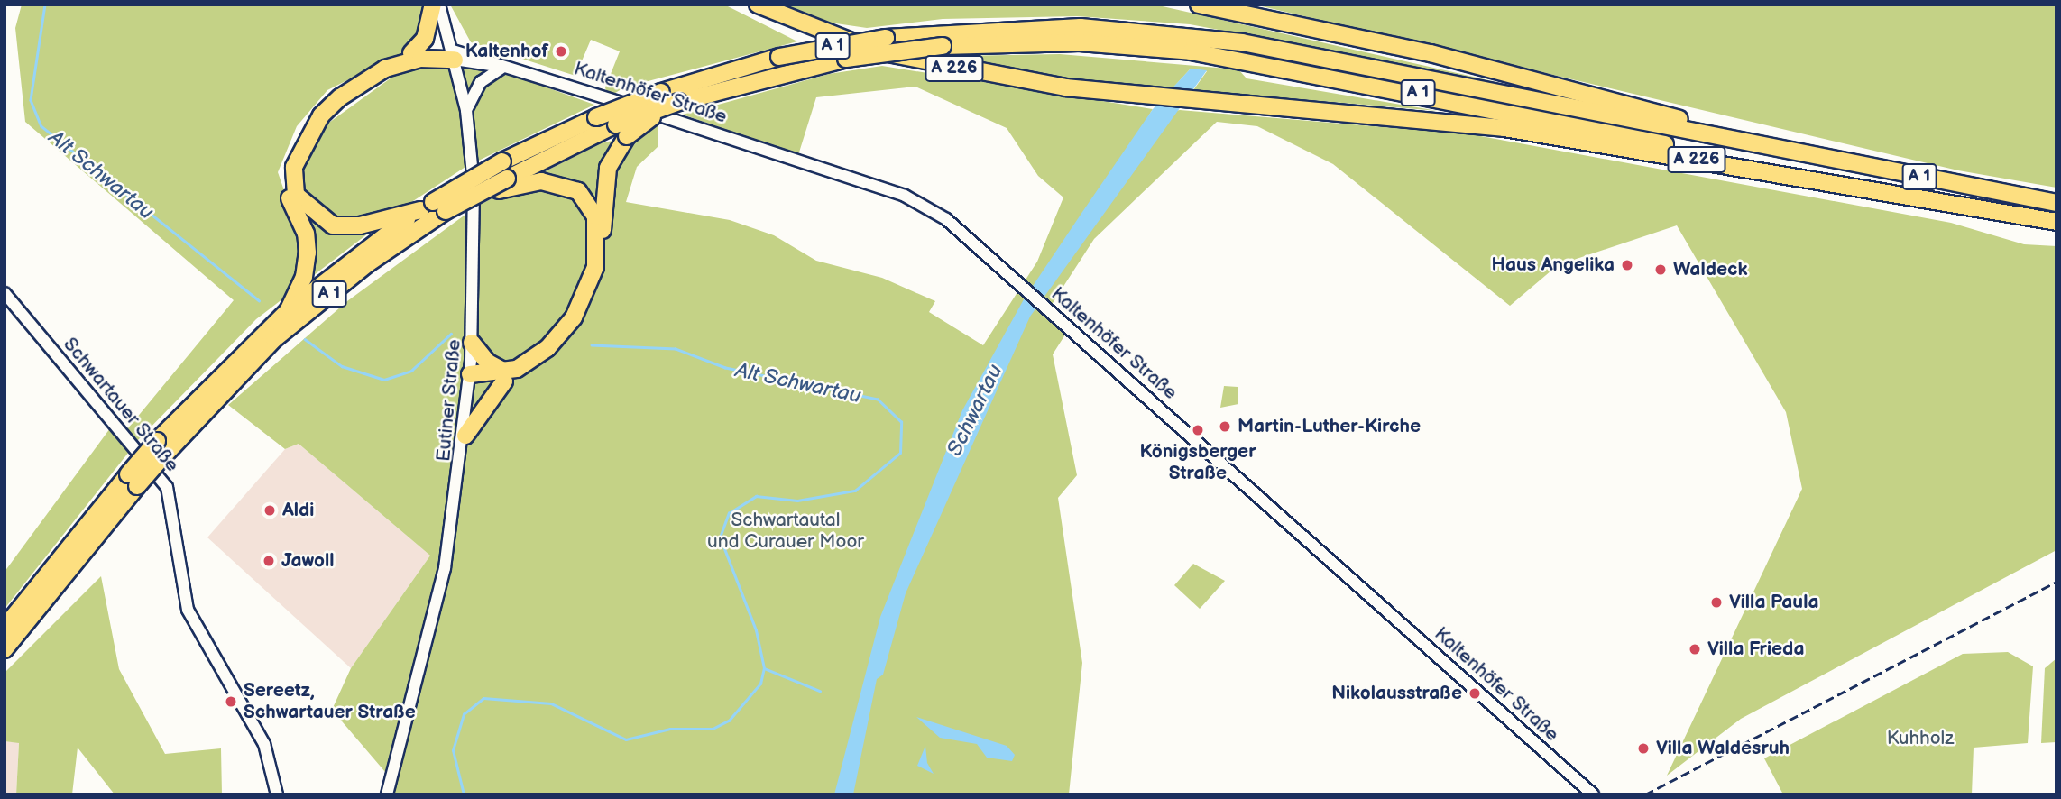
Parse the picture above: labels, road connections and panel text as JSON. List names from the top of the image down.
{
  "streets": {
    "highway": ["A 1", "A 226"],
    "street": ["Kaltenhöfer Straße", "Eutiner Straße", "Schwartauer Straße"]
  },
  "crossings": [
    ["A 1", "A 226"],
    ["Kaltenhöfer Straße", "Eutiner Straße"]
  ],
  "water": ["Alt Schwartau", "Schwartau"],
  "parks": ["Schwartautal und Curauer Moor", "Kuhholz"],
  "places": [
    "Kaltenhof",
    "Haus Angelika",
    "Waldeck",
    "Martin-Luther-Kirche",
    "Königsberger Straße",
    "Aldi",
    "Jawoll",
    "Villa Paula",
    "Villa Frieda",
    "Nikolausstraße",
    "Sereetz, Schwartauer Straße",
    "Villa Waldesruh"
  ]
}
